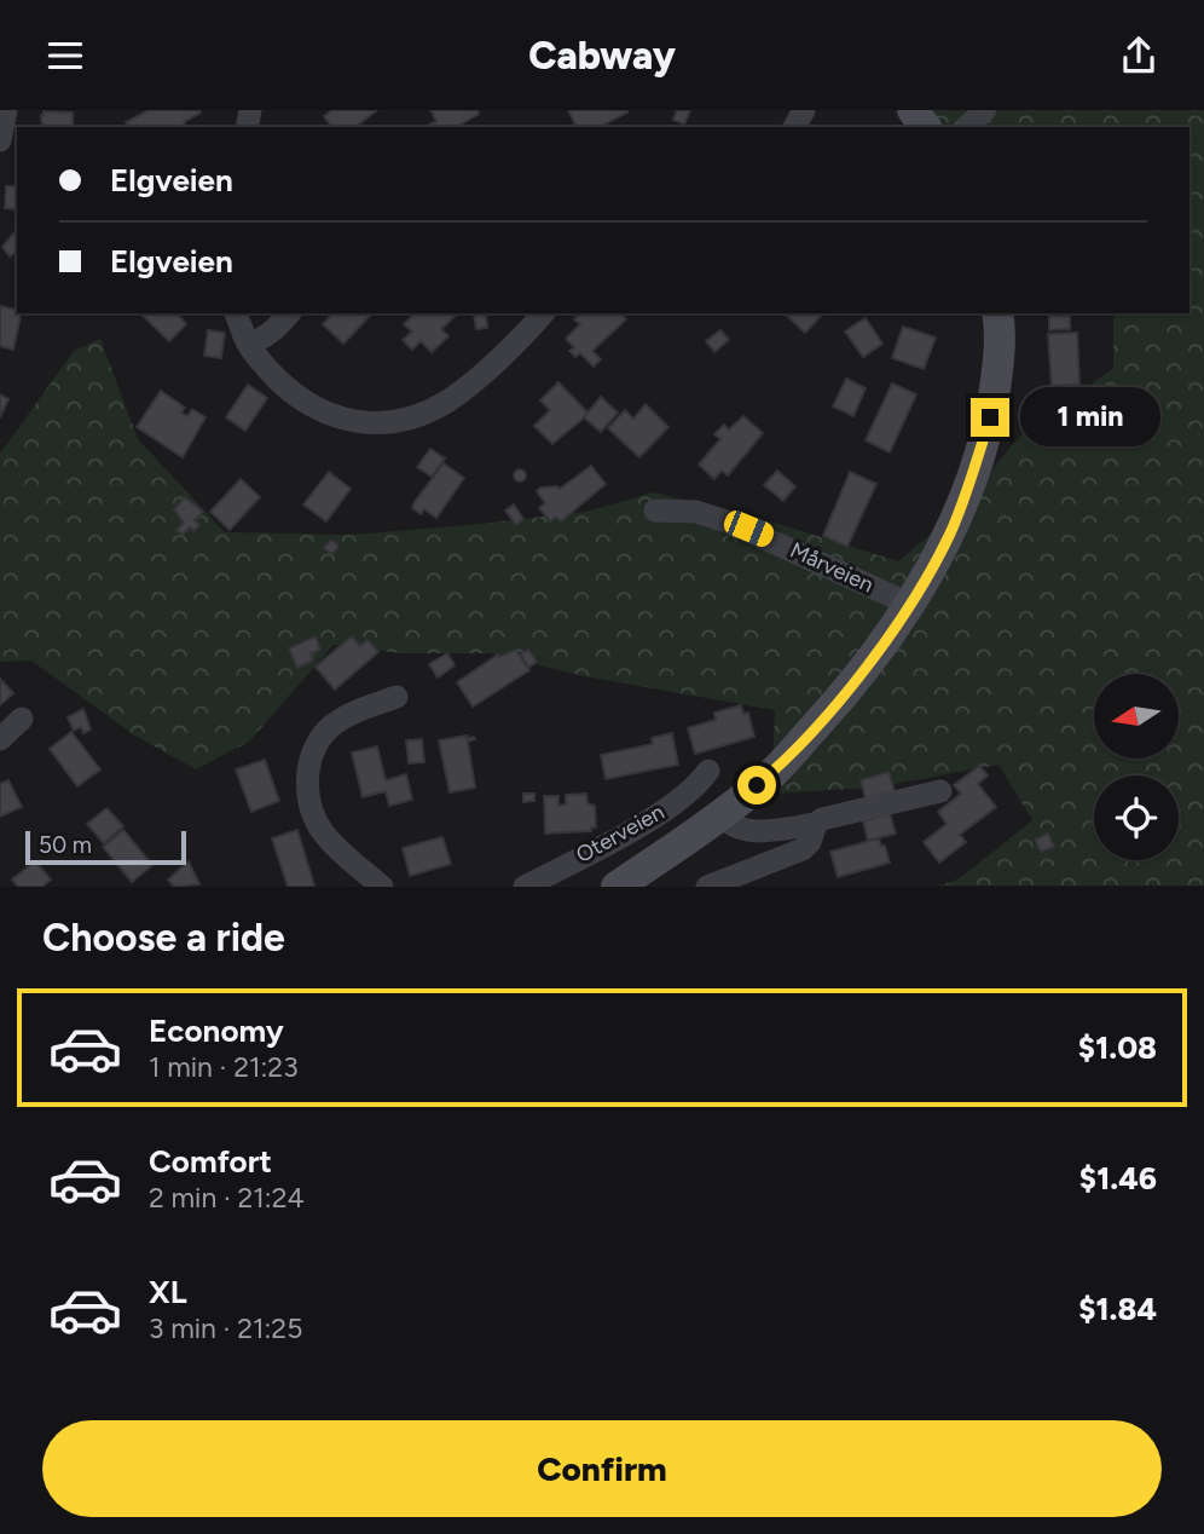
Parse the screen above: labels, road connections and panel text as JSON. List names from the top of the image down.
{
  "streets": {
    "street": ["Mårveien", "Oterveien"]
  },
  "scale_bar": "50 m",
  "north": "left",
  "page": {
    "header": "Cabway",
    "banner": ["Elgveien", "Elgveien"],
    "bubble": "1 min",
    "scale": "50 m",
    "heading": "Choose a ride",
    "list": [
      {
        "name": "Economy",
        "note": "1 min · 21:23",
        "value": "$1.08"
      },
      {
        "name": "Comfort",
        "note": "2 min · 21:24",
        "value": "$1.46"
      },
      {
        "name": "XL",
        "note": "3 min · 21:25",
        "value": "$1.84"
      }
    ],
    "buttons": "Confirm"
  }
}
